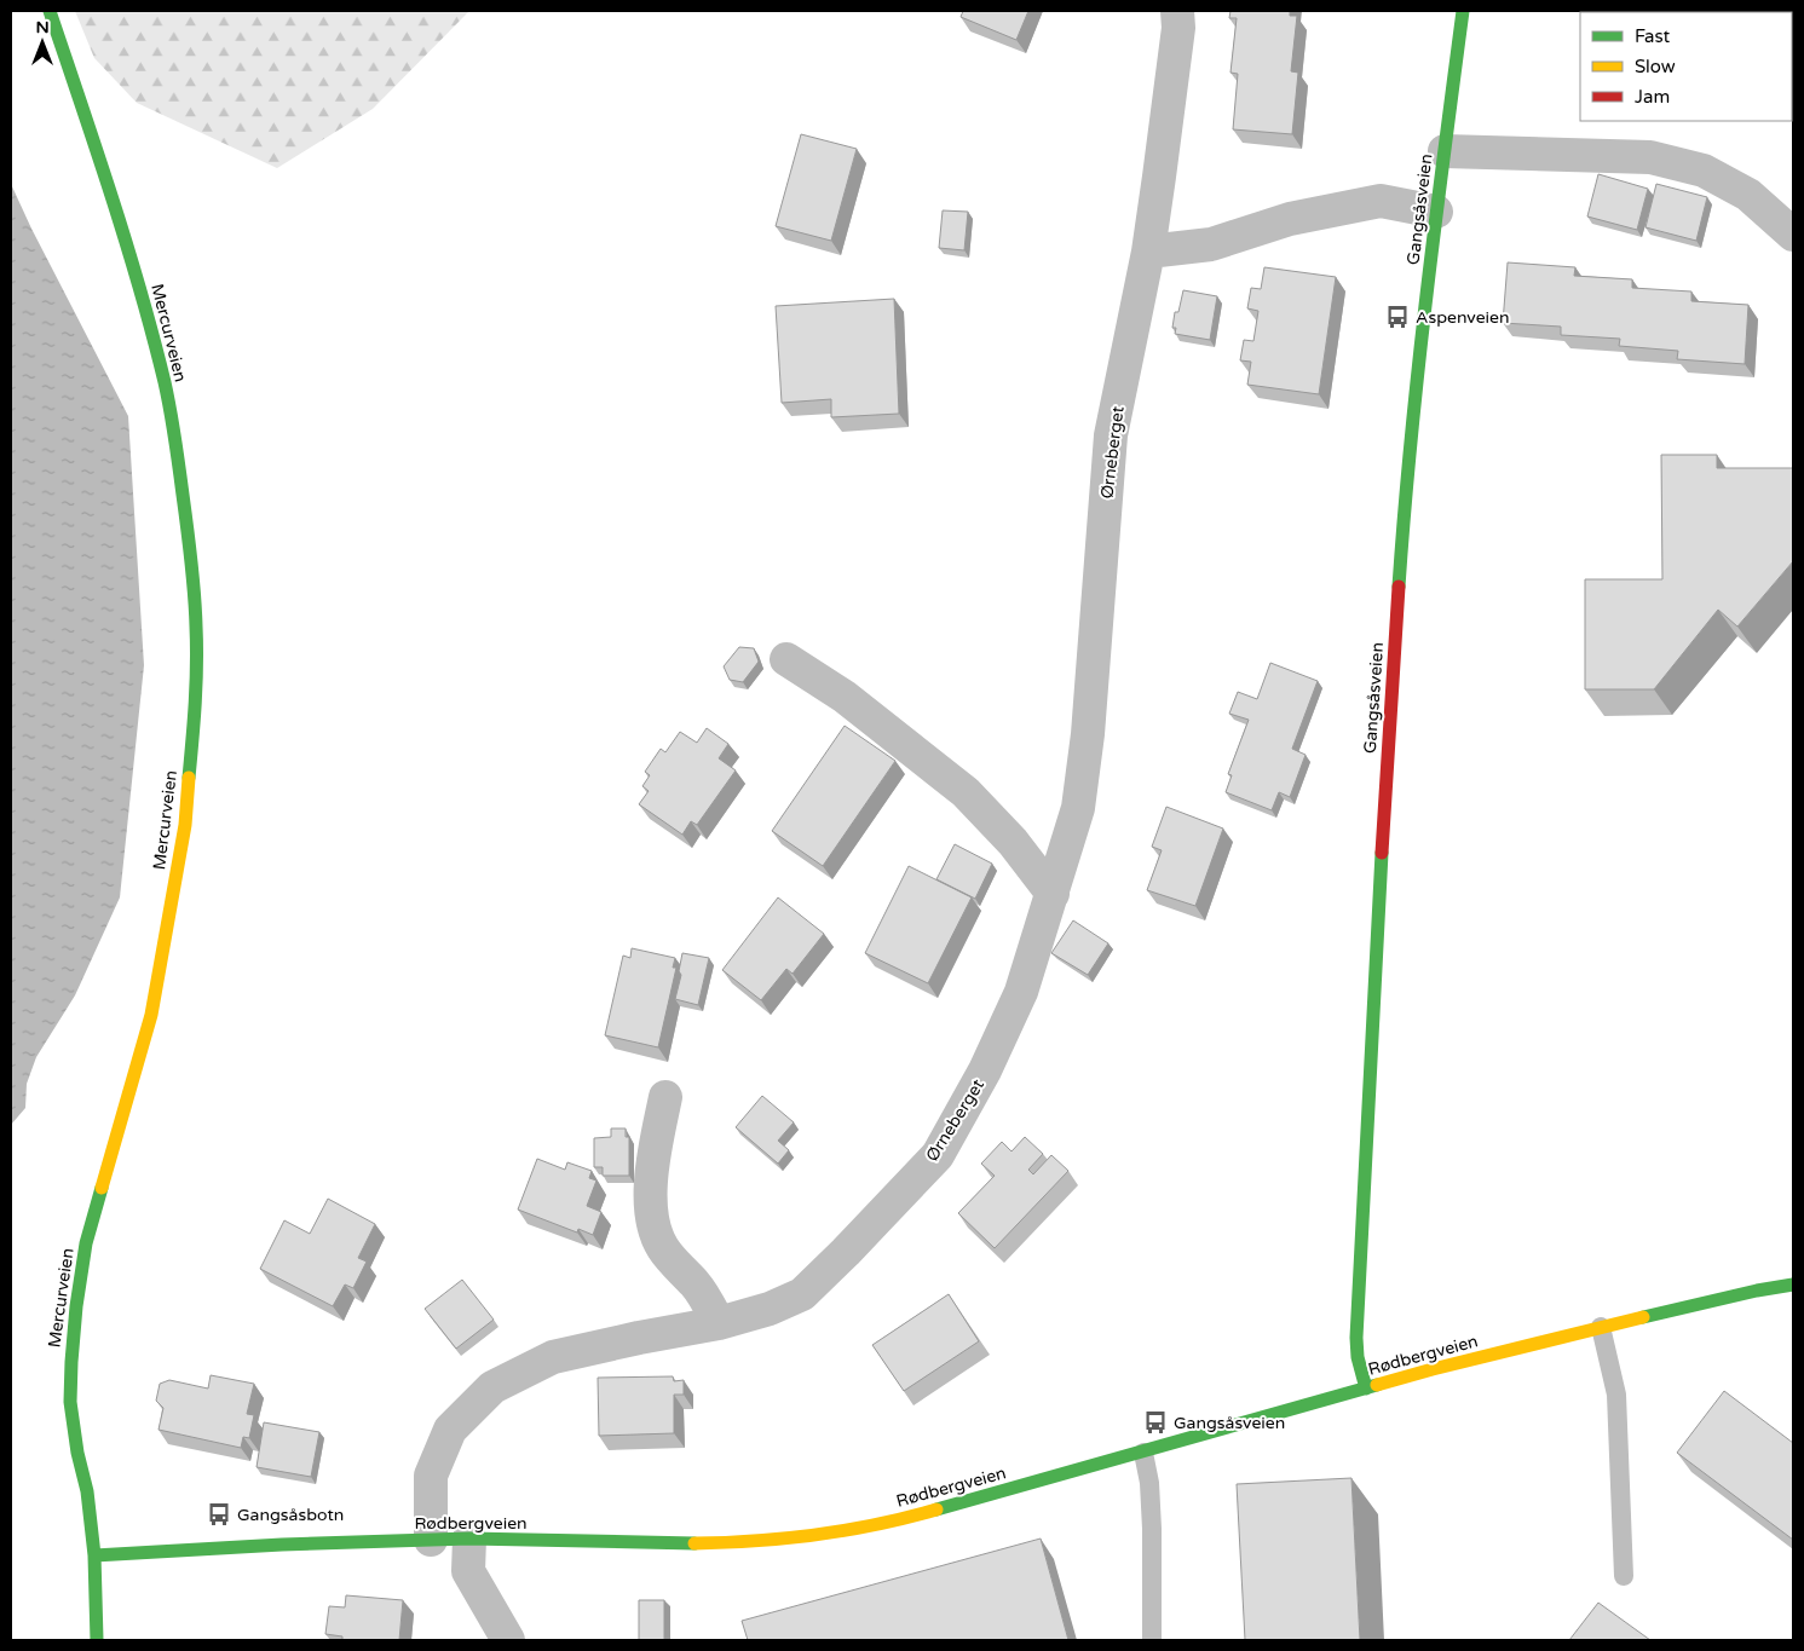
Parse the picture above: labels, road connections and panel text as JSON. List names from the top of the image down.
{
  "streets": {
    "street": [
      "Gangsåsveien",
      "Mercurveien",
      "Ørneberget",
      "Rødbergveien"
    ]
  },
  "crossings": [
    ["Gangsåsveien", "Rødbergveien"],
    ["Mercurveien", "Rødbergveien"],
    ["Ørneberget", "Rødbergveien"]
  ],
  "places": {
    "bus stop": ["Aspenveien", "Gangsåsveien", "Gangsåsbotn"]
  },
  "legend": ["Fast", "Slow", "Jam"],
  "north": "top"
}
